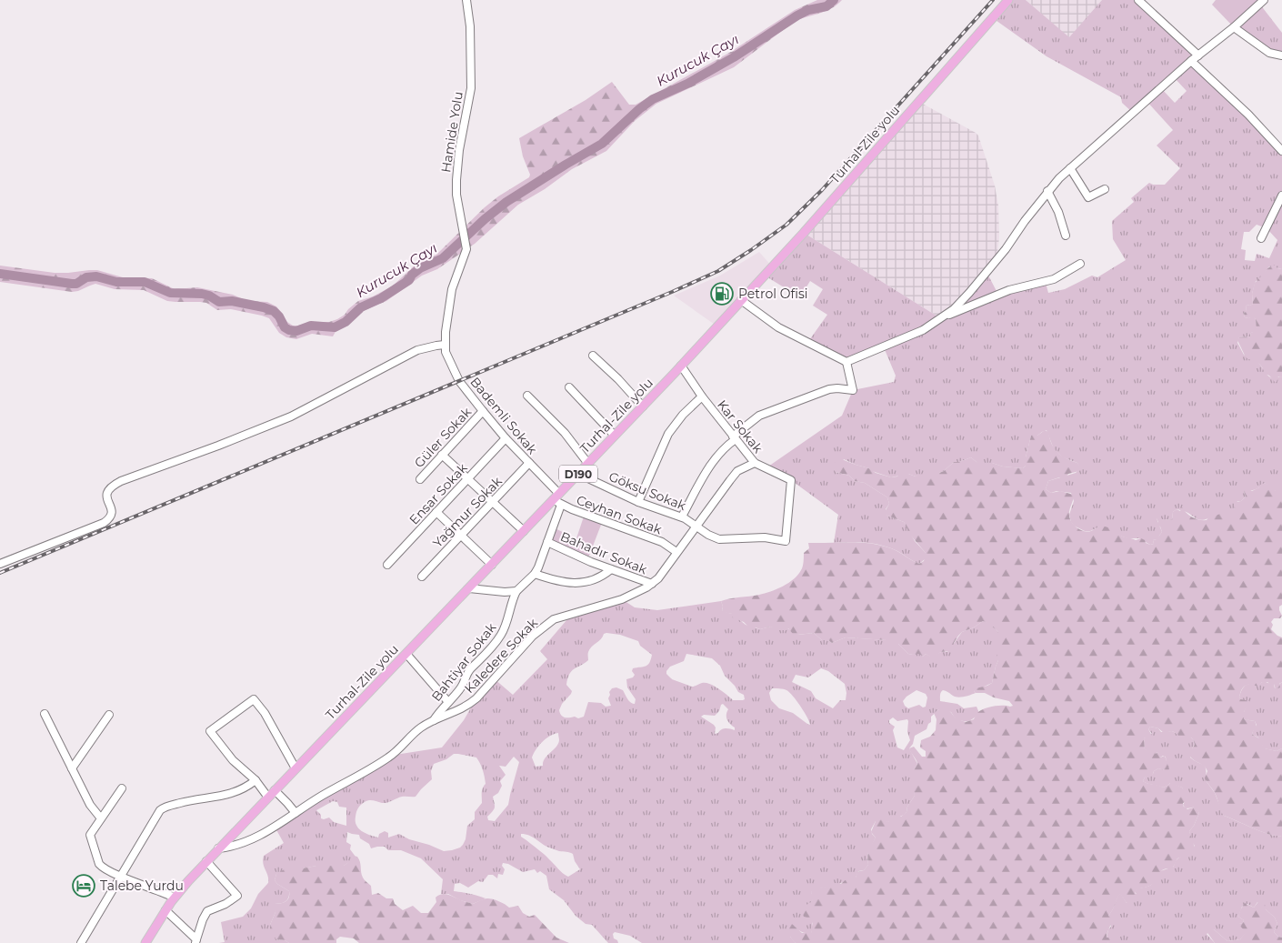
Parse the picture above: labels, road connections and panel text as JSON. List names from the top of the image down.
{
  "streets": {
    "main road": ["Turhal-Zile yolu", "D190"],
    "street": [
      "Hamide Yolu",
      "Bademli Sokak",
      "Kar Sokak",
      "Güler Sokak",
      "Göksu Sokak",
      "Ensar Sokak",
      "Yağmur Sokak",
      "Ceyhan Sokak",
      "Bahadır Sokak",
      "Kaledere Sokak",
      "Bahtiyar Sokak"
    ]
  },
  "crossings": [
    ["Hamide Yolu", "Bademli Sokak"],
    ["Turhal-Zile yolu", "Bademli Sokak"],
    ["Turhal-Zile yolu", "Kar Sokak"],
    ["Turhal-Zile yolu", "Göksu Sokak"],
    ["Turhal-Zile yolu", "Ceyhan Sokak"],
    ["Turhal-Zile yolu", "Kaledere Sokak"],
    ["Bademli Sokak", "Güler Sokak"],
    ["Bademli Sokak", "Ensar Sokak"],
    ["Bademli Sokak", "Yağmur Sokak"],
    ["Bademli Sokak", "Ceyhan Sokak"],
    ["Kar Sokak", "Göksu Sokak"],
    ["Kar Sokak", "Kaledere Sokak"],
    ["Göksu Sokak", "Kaledere Sokak"],
    ["Ceyhan Sokak", "Kaledere Sokak"],
    ["Bahadır Sokak", "Kaledere Sokak"],
    ["Kaledere Sokak", "Bahtiyar Sokak"]
  ],
  "water": ["Kurucuk Çayı"],
  "places": {
    "fuel station": ["Petrol Ofisi"],
    "hotel": ["Talebe Yurdu"]
  }
}
